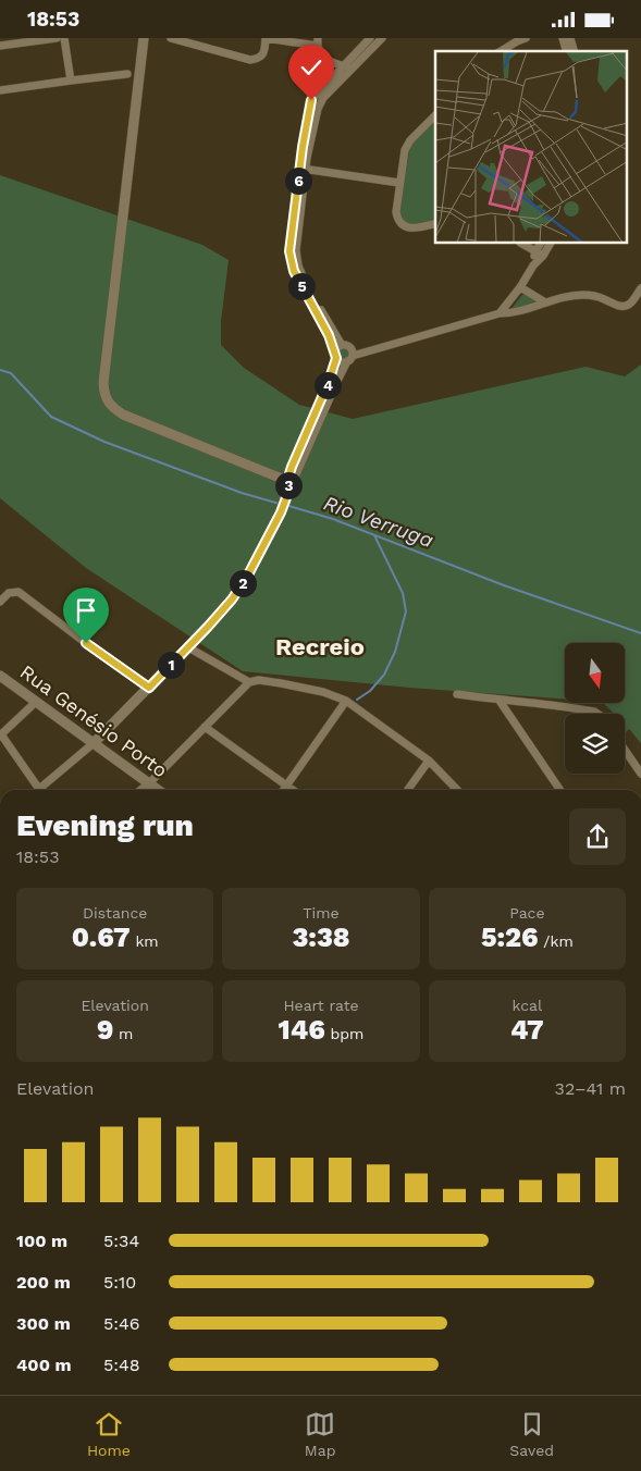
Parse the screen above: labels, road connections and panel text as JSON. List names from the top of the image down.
{
  "streets": {
    "street": ["Rua Genésio Porto"]
  },
  "districts": ["Recreio"],
  "water": ["Rio Verruga"],
  "north": "bottom",
  "page": {
    "status": "18:53",
    "pins": [
      "6",
      "5",
      "4",
      "3",
      "2",
      "1"
    ],
    "heading": ["Evening run", "18:53"],
    "stats": [
      ["Distance", "0.67 km"],
      ["Time", "3:38"],
      ["Pace", "5:26 /km"],
      ["Elevation", "9 m"],
      ["Heart rate", "146 bpm"],
      ["kcal", "47"]
    ],
    "chart": ["Elevation", "32–41 m"],
    "list": [
      {
        "name": "100 m",
        "note": "5:34"
      },
      {
        "name": "200 m",
        "note": "5:10"
      },
      {
        "name": "300 m",
        "note": "5:46"
      },
      {
        "name": "400 m",
        "note": "5:48"
      }
    ],
    "tabs": ["Home", "Map", "Saved"]
  }
}
